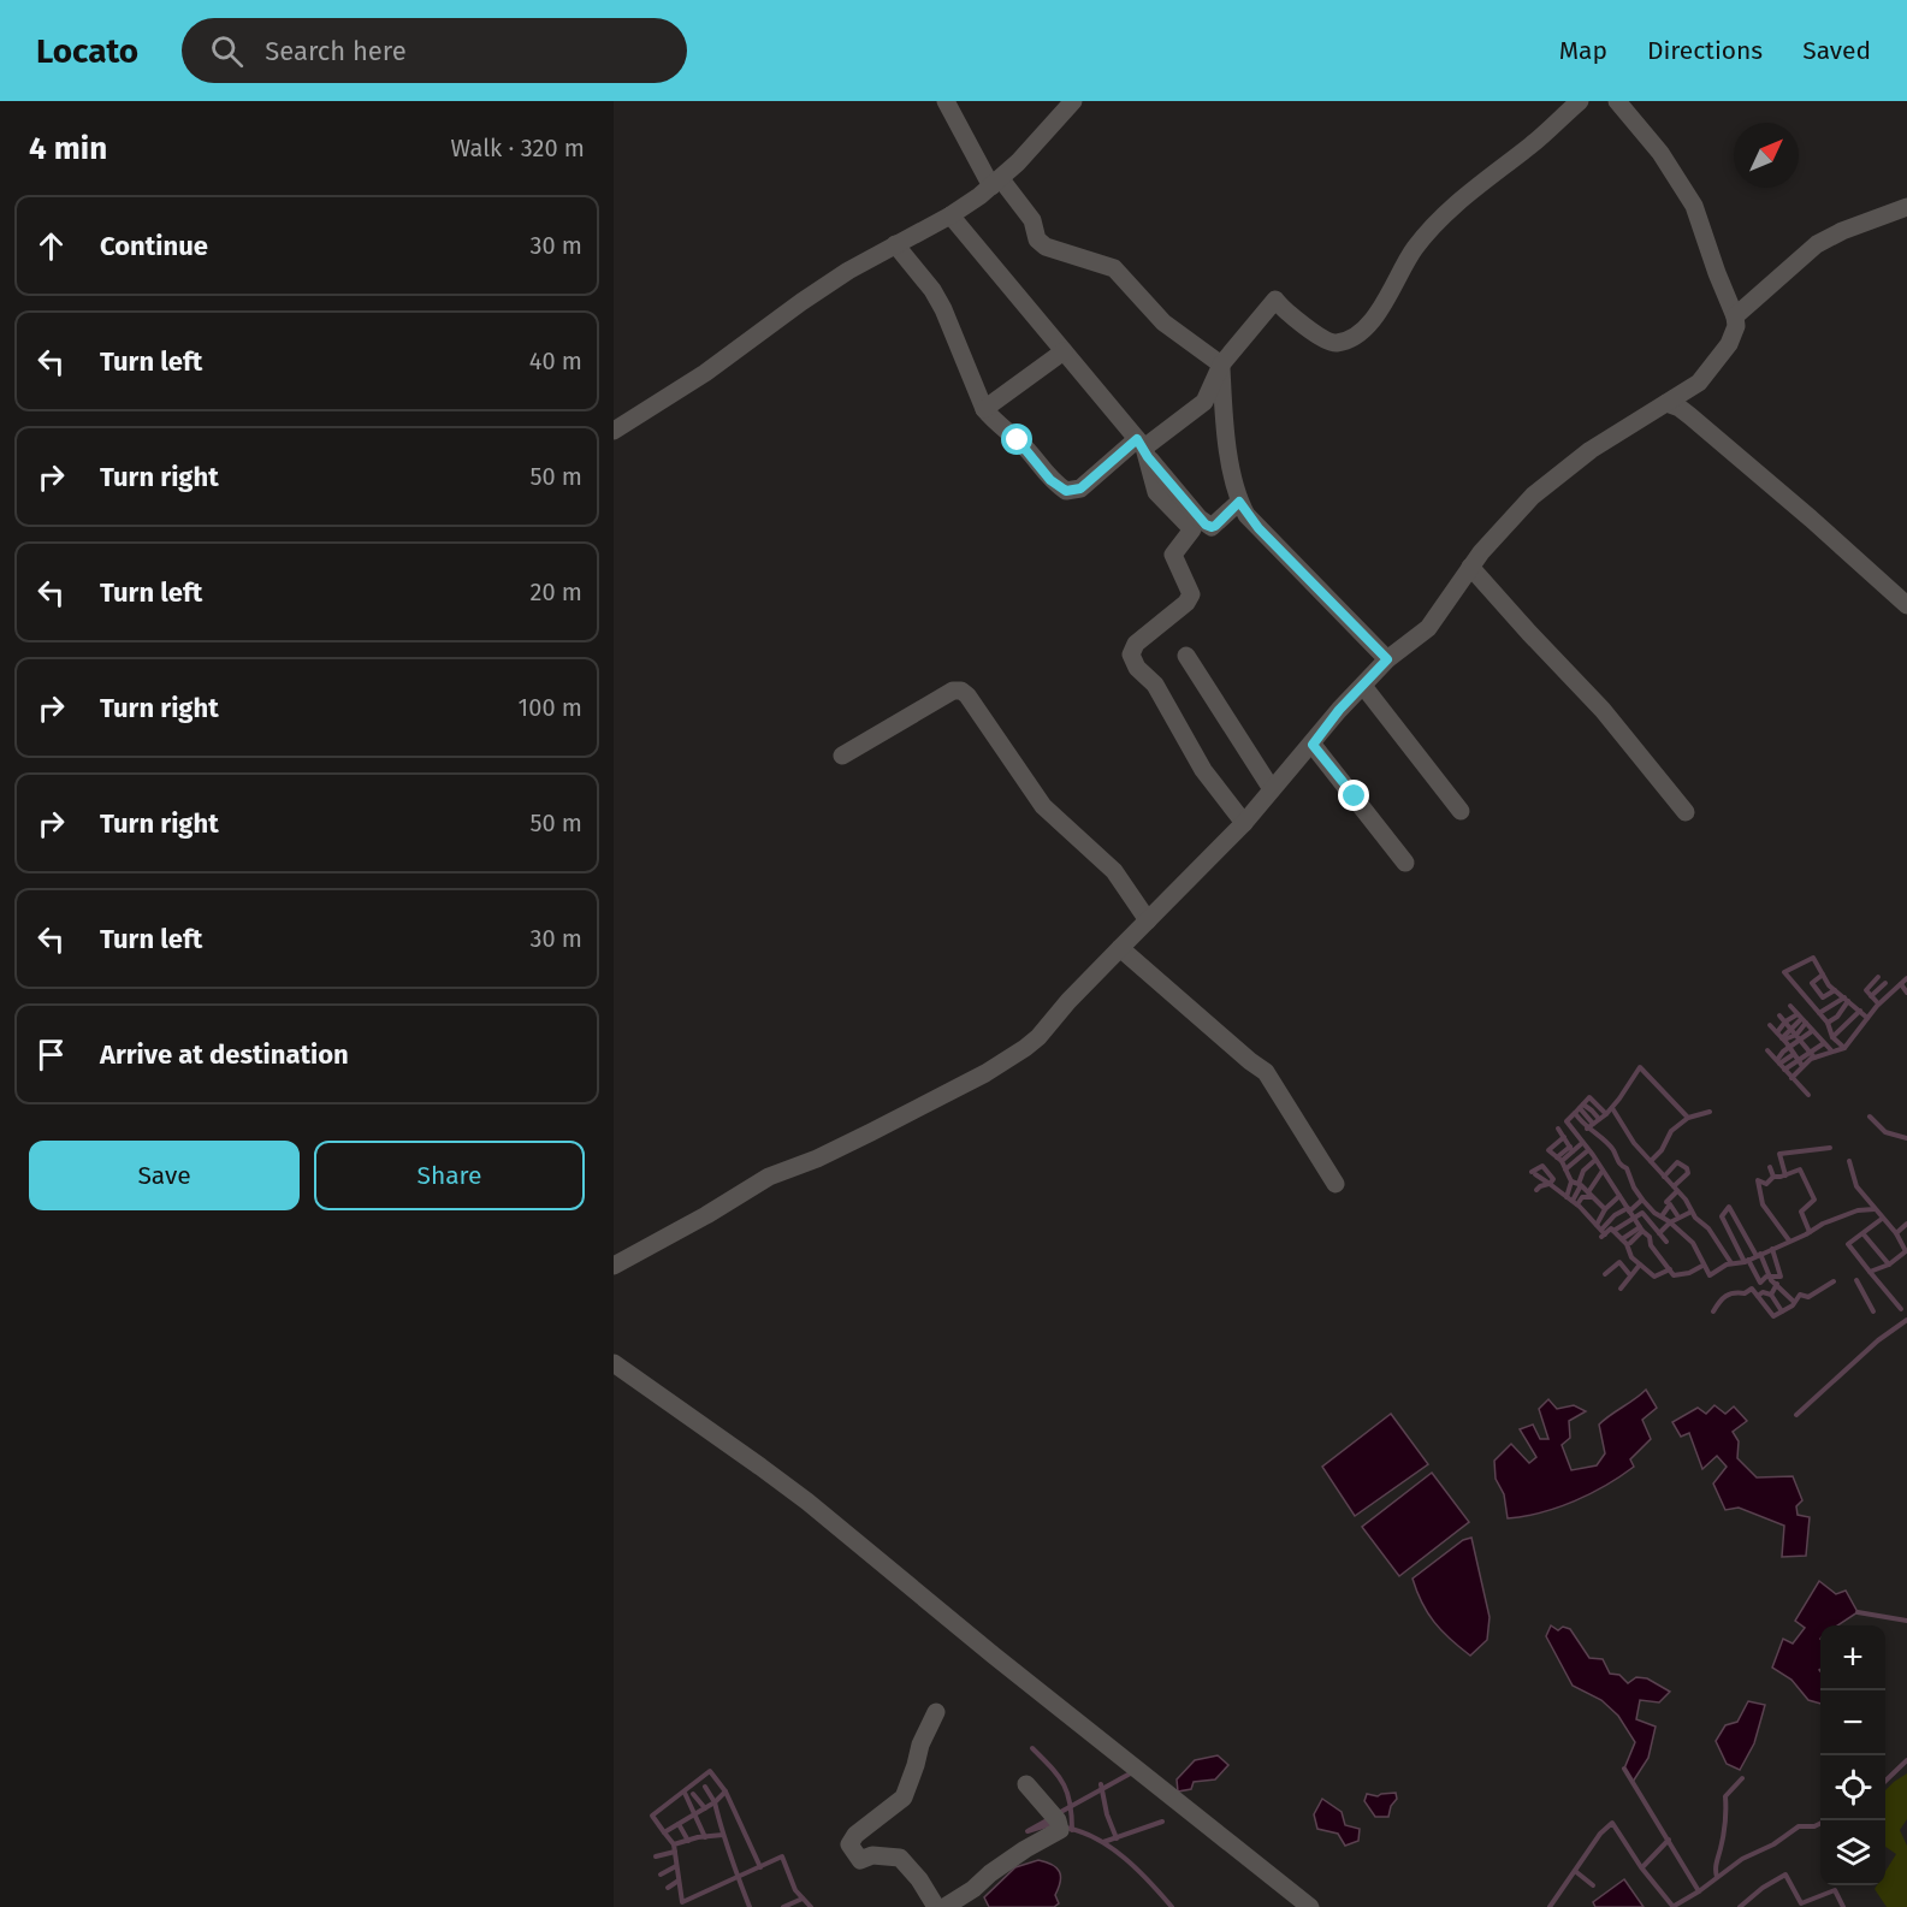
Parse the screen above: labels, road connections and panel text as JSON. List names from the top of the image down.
{
  "north": "top right",
  "page": {
    "header": "Locato",
    "search": "Search here",
    "nav": ["Map", "Directions", "Saved"],
    "heading": ["4 min", "Walk · 320 m"],
    "list": [
      ["Continue", "30 m"],
      ["Turn left", "40 m"],
      ["Turn right", "50 m"],
      ["Turn left", "20 m"],
      ["Turn right", "100 m"],
      ["Turn right", "50 m"],
      ["Turn left", "30 m"],
      "Arrive at destination"
    ],
    "buttons": ["Save", "Share"],
    "map_buttons": ["+", "−"]
  }
}
